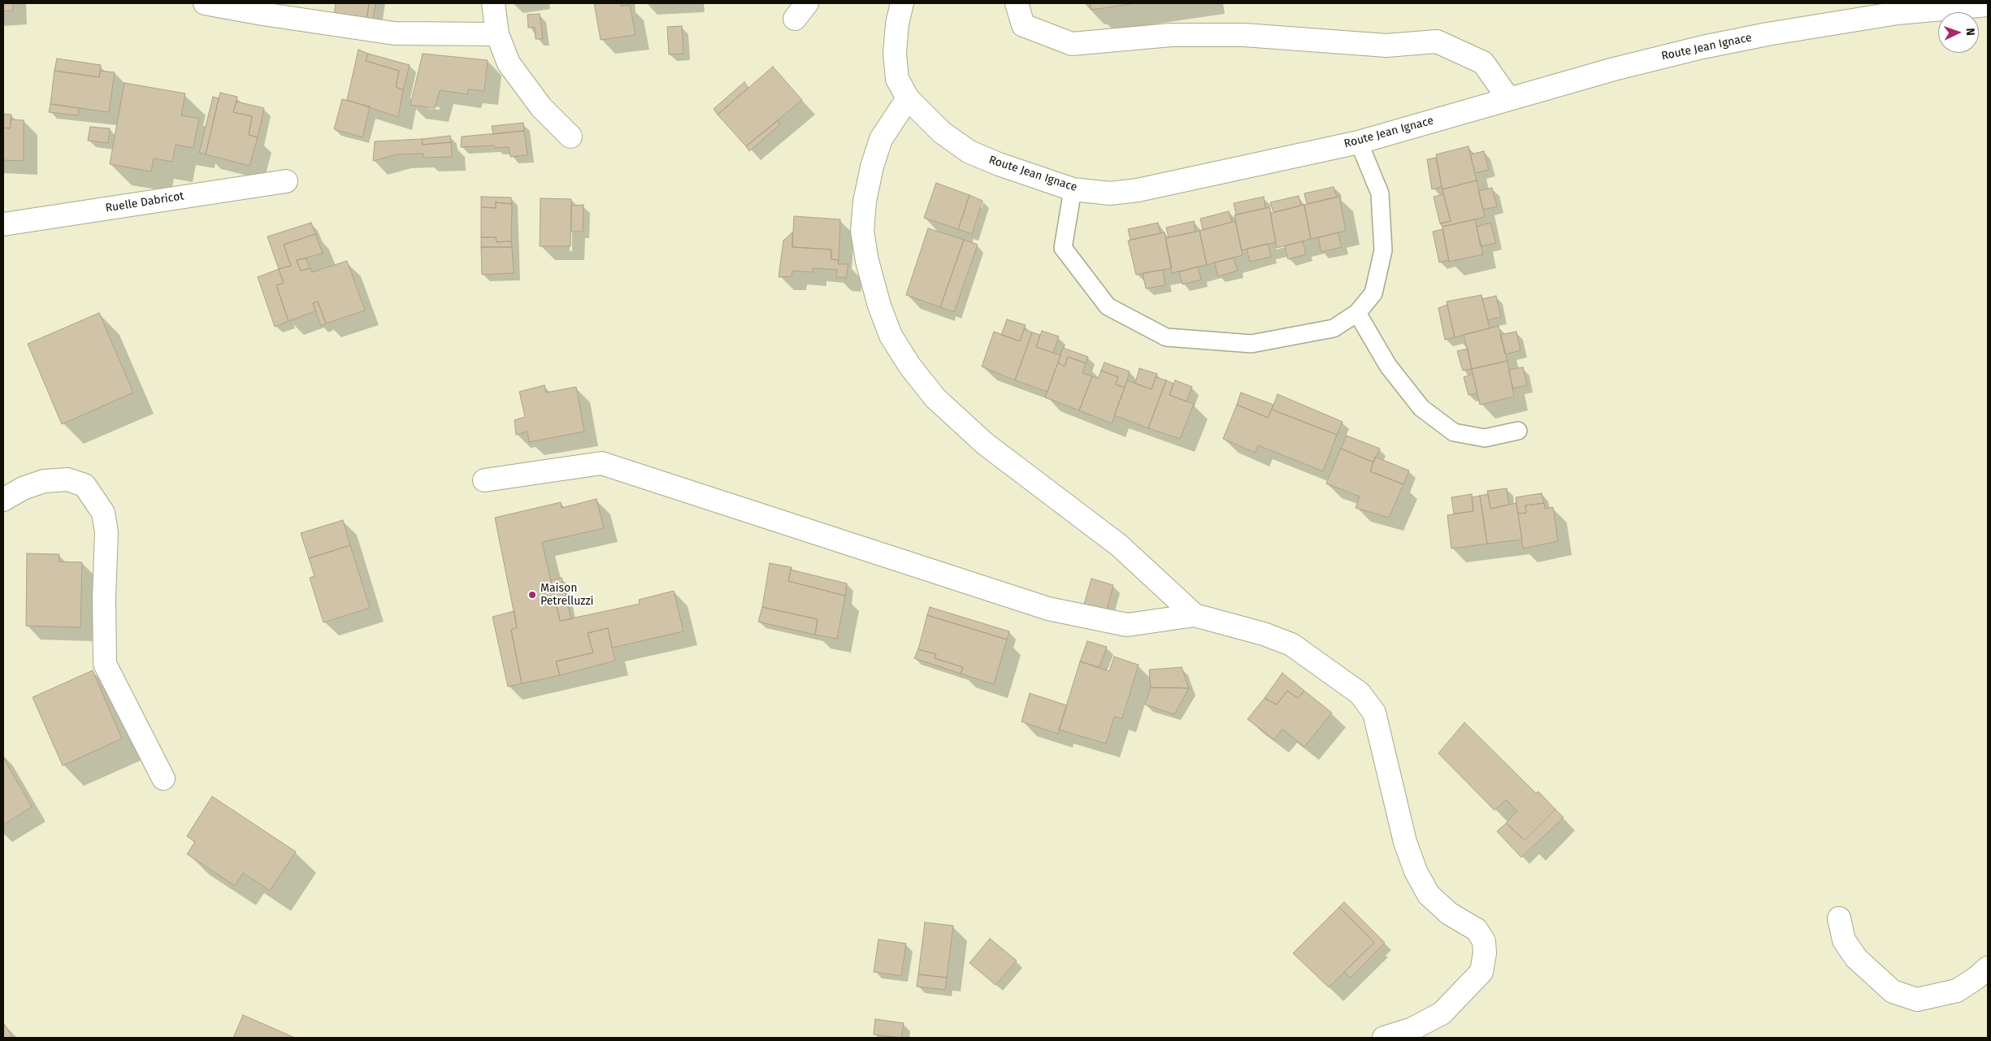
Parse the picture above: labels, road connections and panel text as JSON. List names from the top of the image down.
{
  "streets": {
    "street": ["Route Jean Ignace", "Ruelle Dabricot"]
  },
  "places": ["Maison Petrelluzzi"],
  "north": "right"
}
